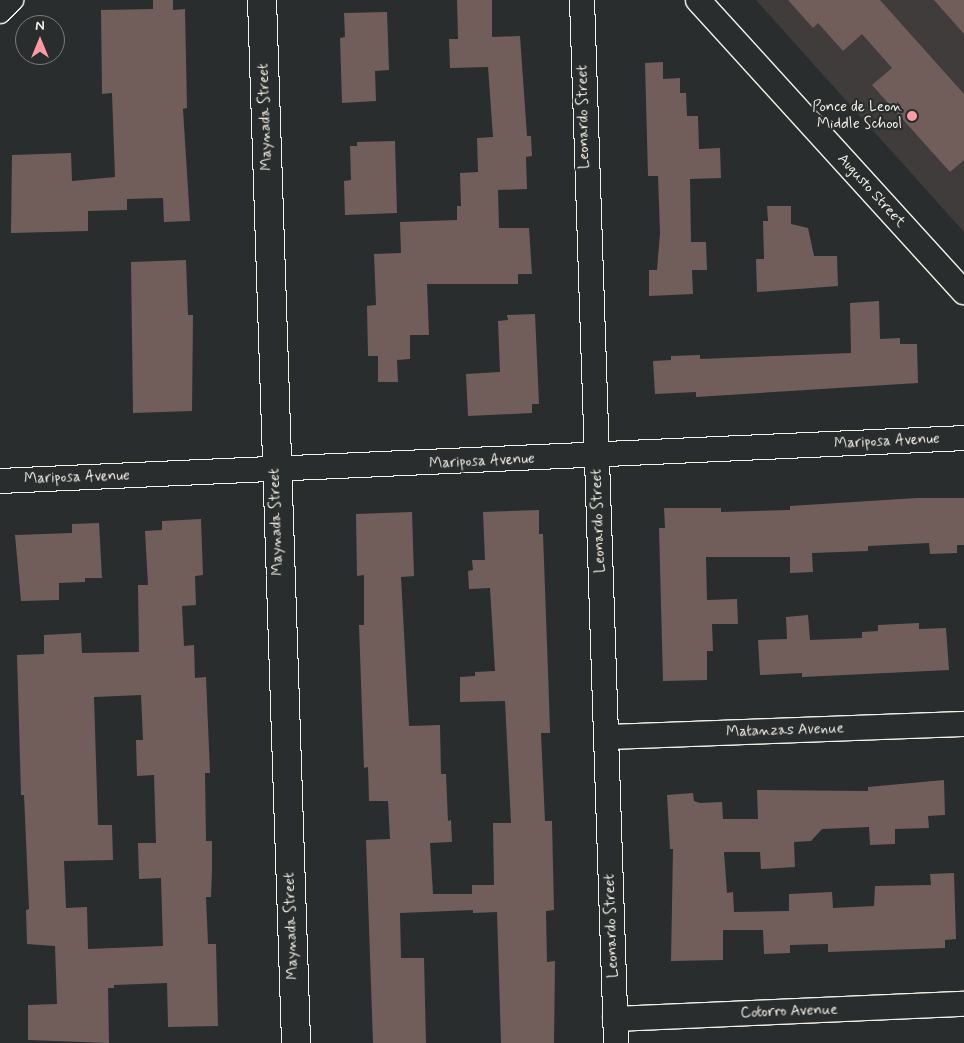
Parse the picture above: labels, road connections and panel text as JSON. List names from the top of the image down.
{
  "streets": {
    "street": [
      "Maynada Street",
      "Leonardo Street",
      "Augusto Street",
      "Mariposa Avenue",
      "Matanzas Avenue",
      "Cotorro Avenue"
    ]
  },
  "crossings": [
    ["Maynada Street", "Mariposa Avenue"],
    ["Leonardo Street", "Mariposa Avenue"],
    ["Leonardo Street", "Matanzas Avenue"],
    ["Leonardo Street", "Cotorro Avenue"]
  ],
  "places": ["Ponce de Leon Middle School"],
  "north": "top"
}
